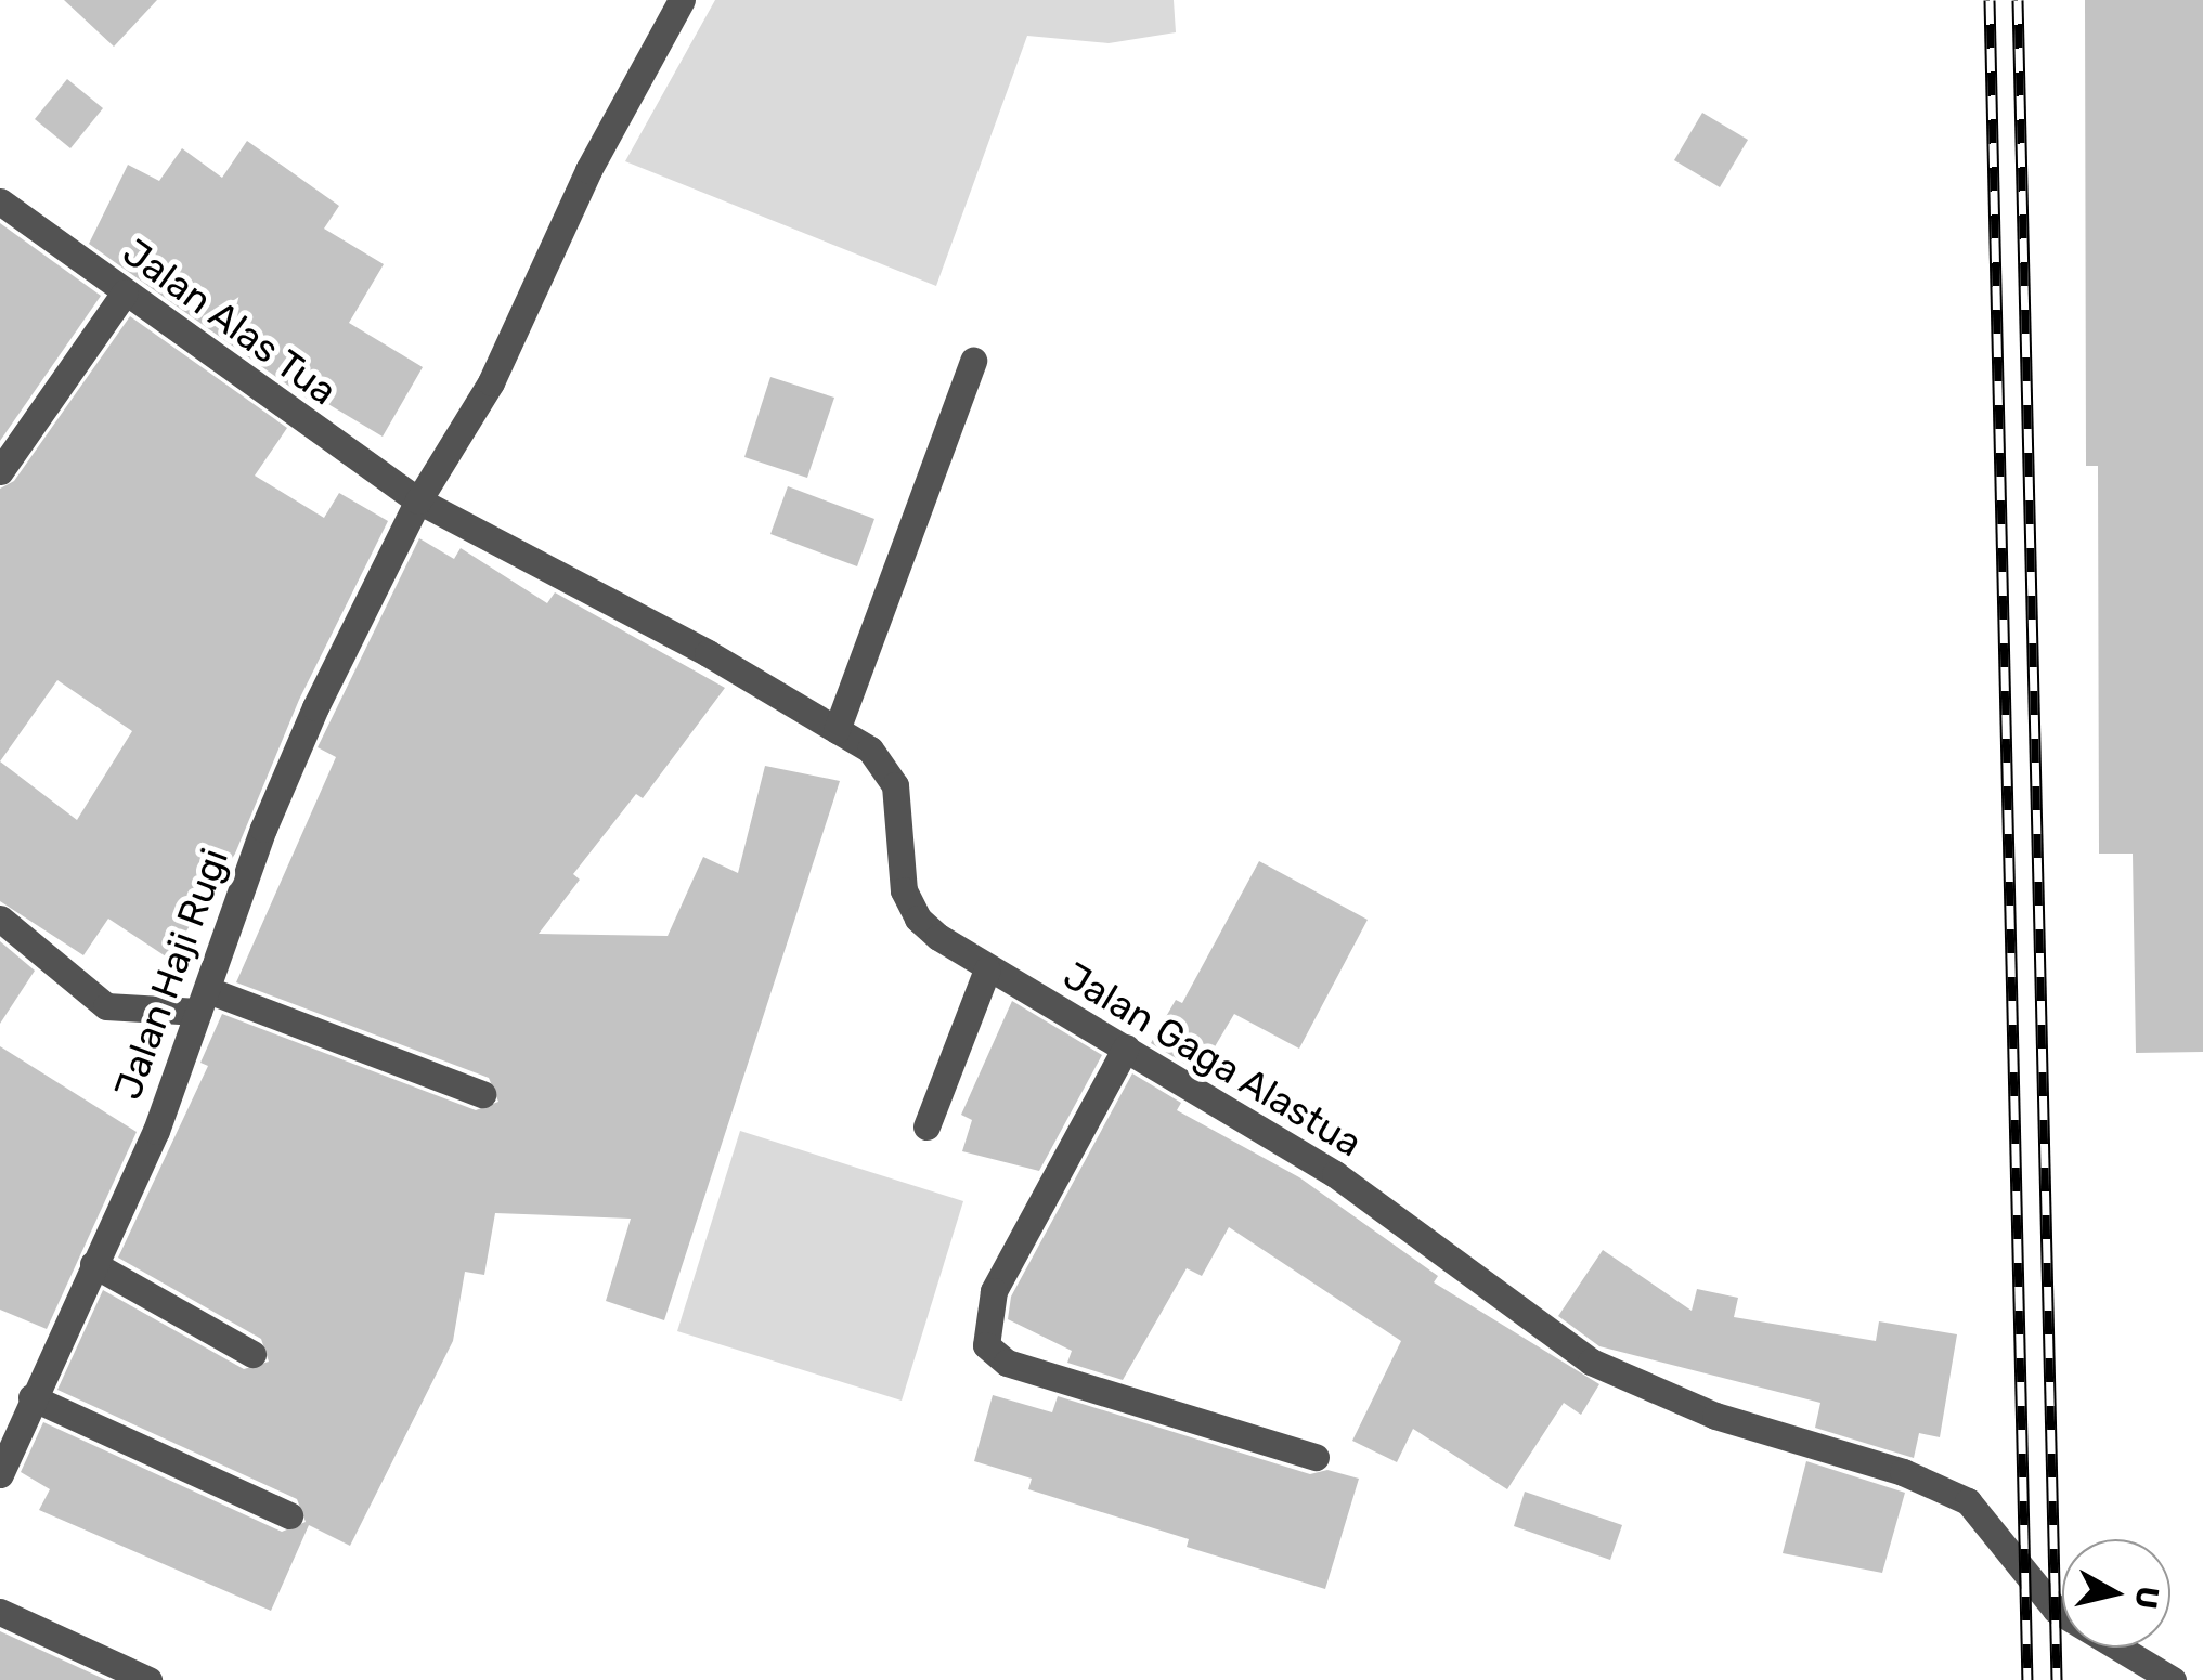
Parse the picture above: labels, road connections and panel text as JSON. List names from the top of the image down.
{
  "streets": {
    "street": ["Jalan Alas Tua", "Jalan Haji Rugi", "Jalan Gaga Alastua"]
  },
  "crossings": [
    ["Jalan Alas Tua", "Jalan Haji Rugi"],
    ["Jalan Alas Tua", "Jalan Gaga Alastua"],
    ["Jalan Haji Rugi", "Jalan Gaga Alastua"]
  ],
  "north": "right"
}
